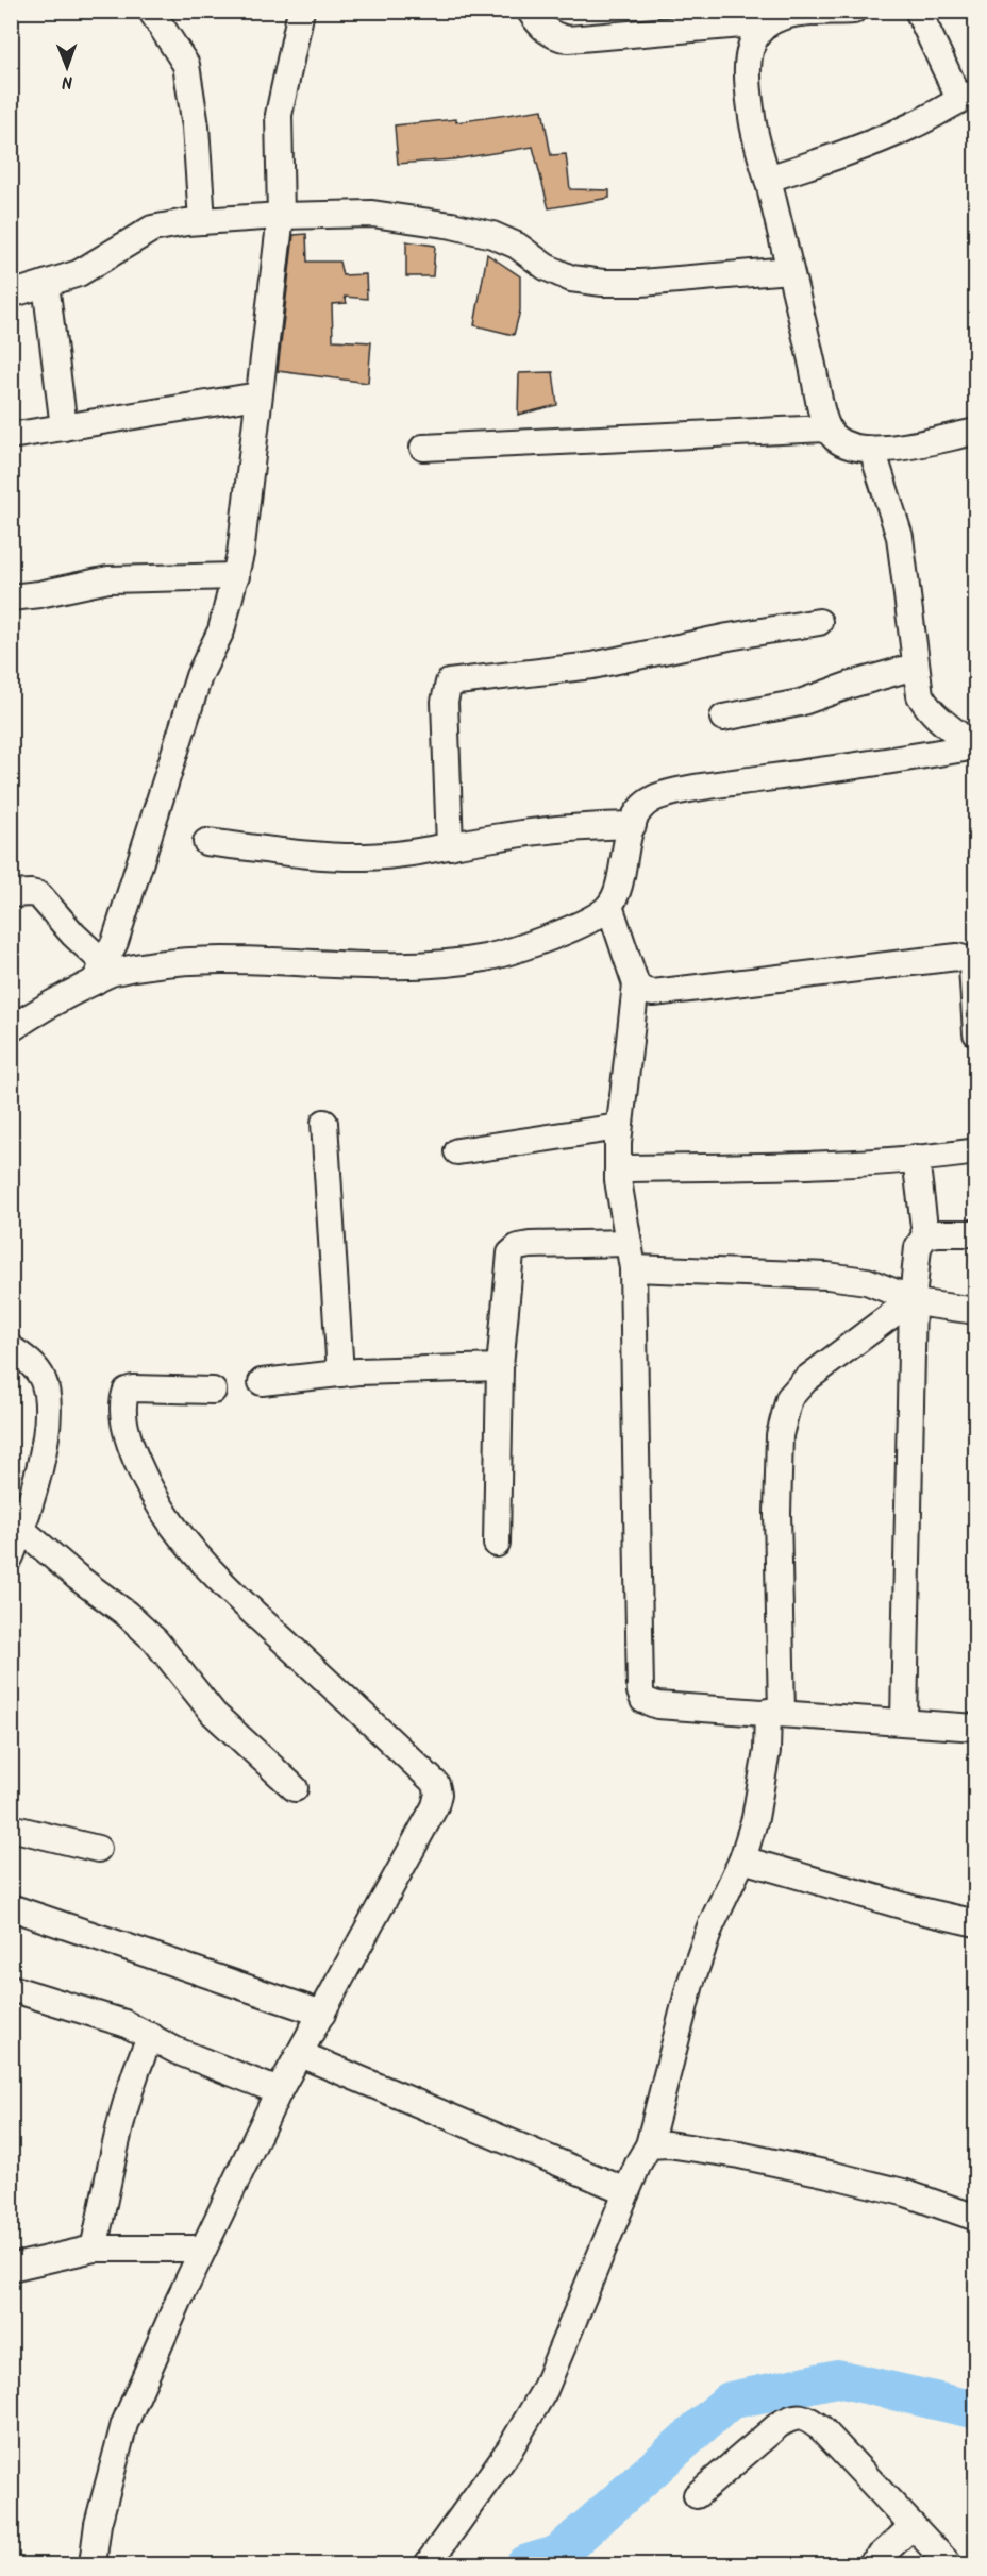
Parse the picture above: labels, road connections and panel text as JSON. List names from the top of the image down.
{
  "north": "bottom"
}
